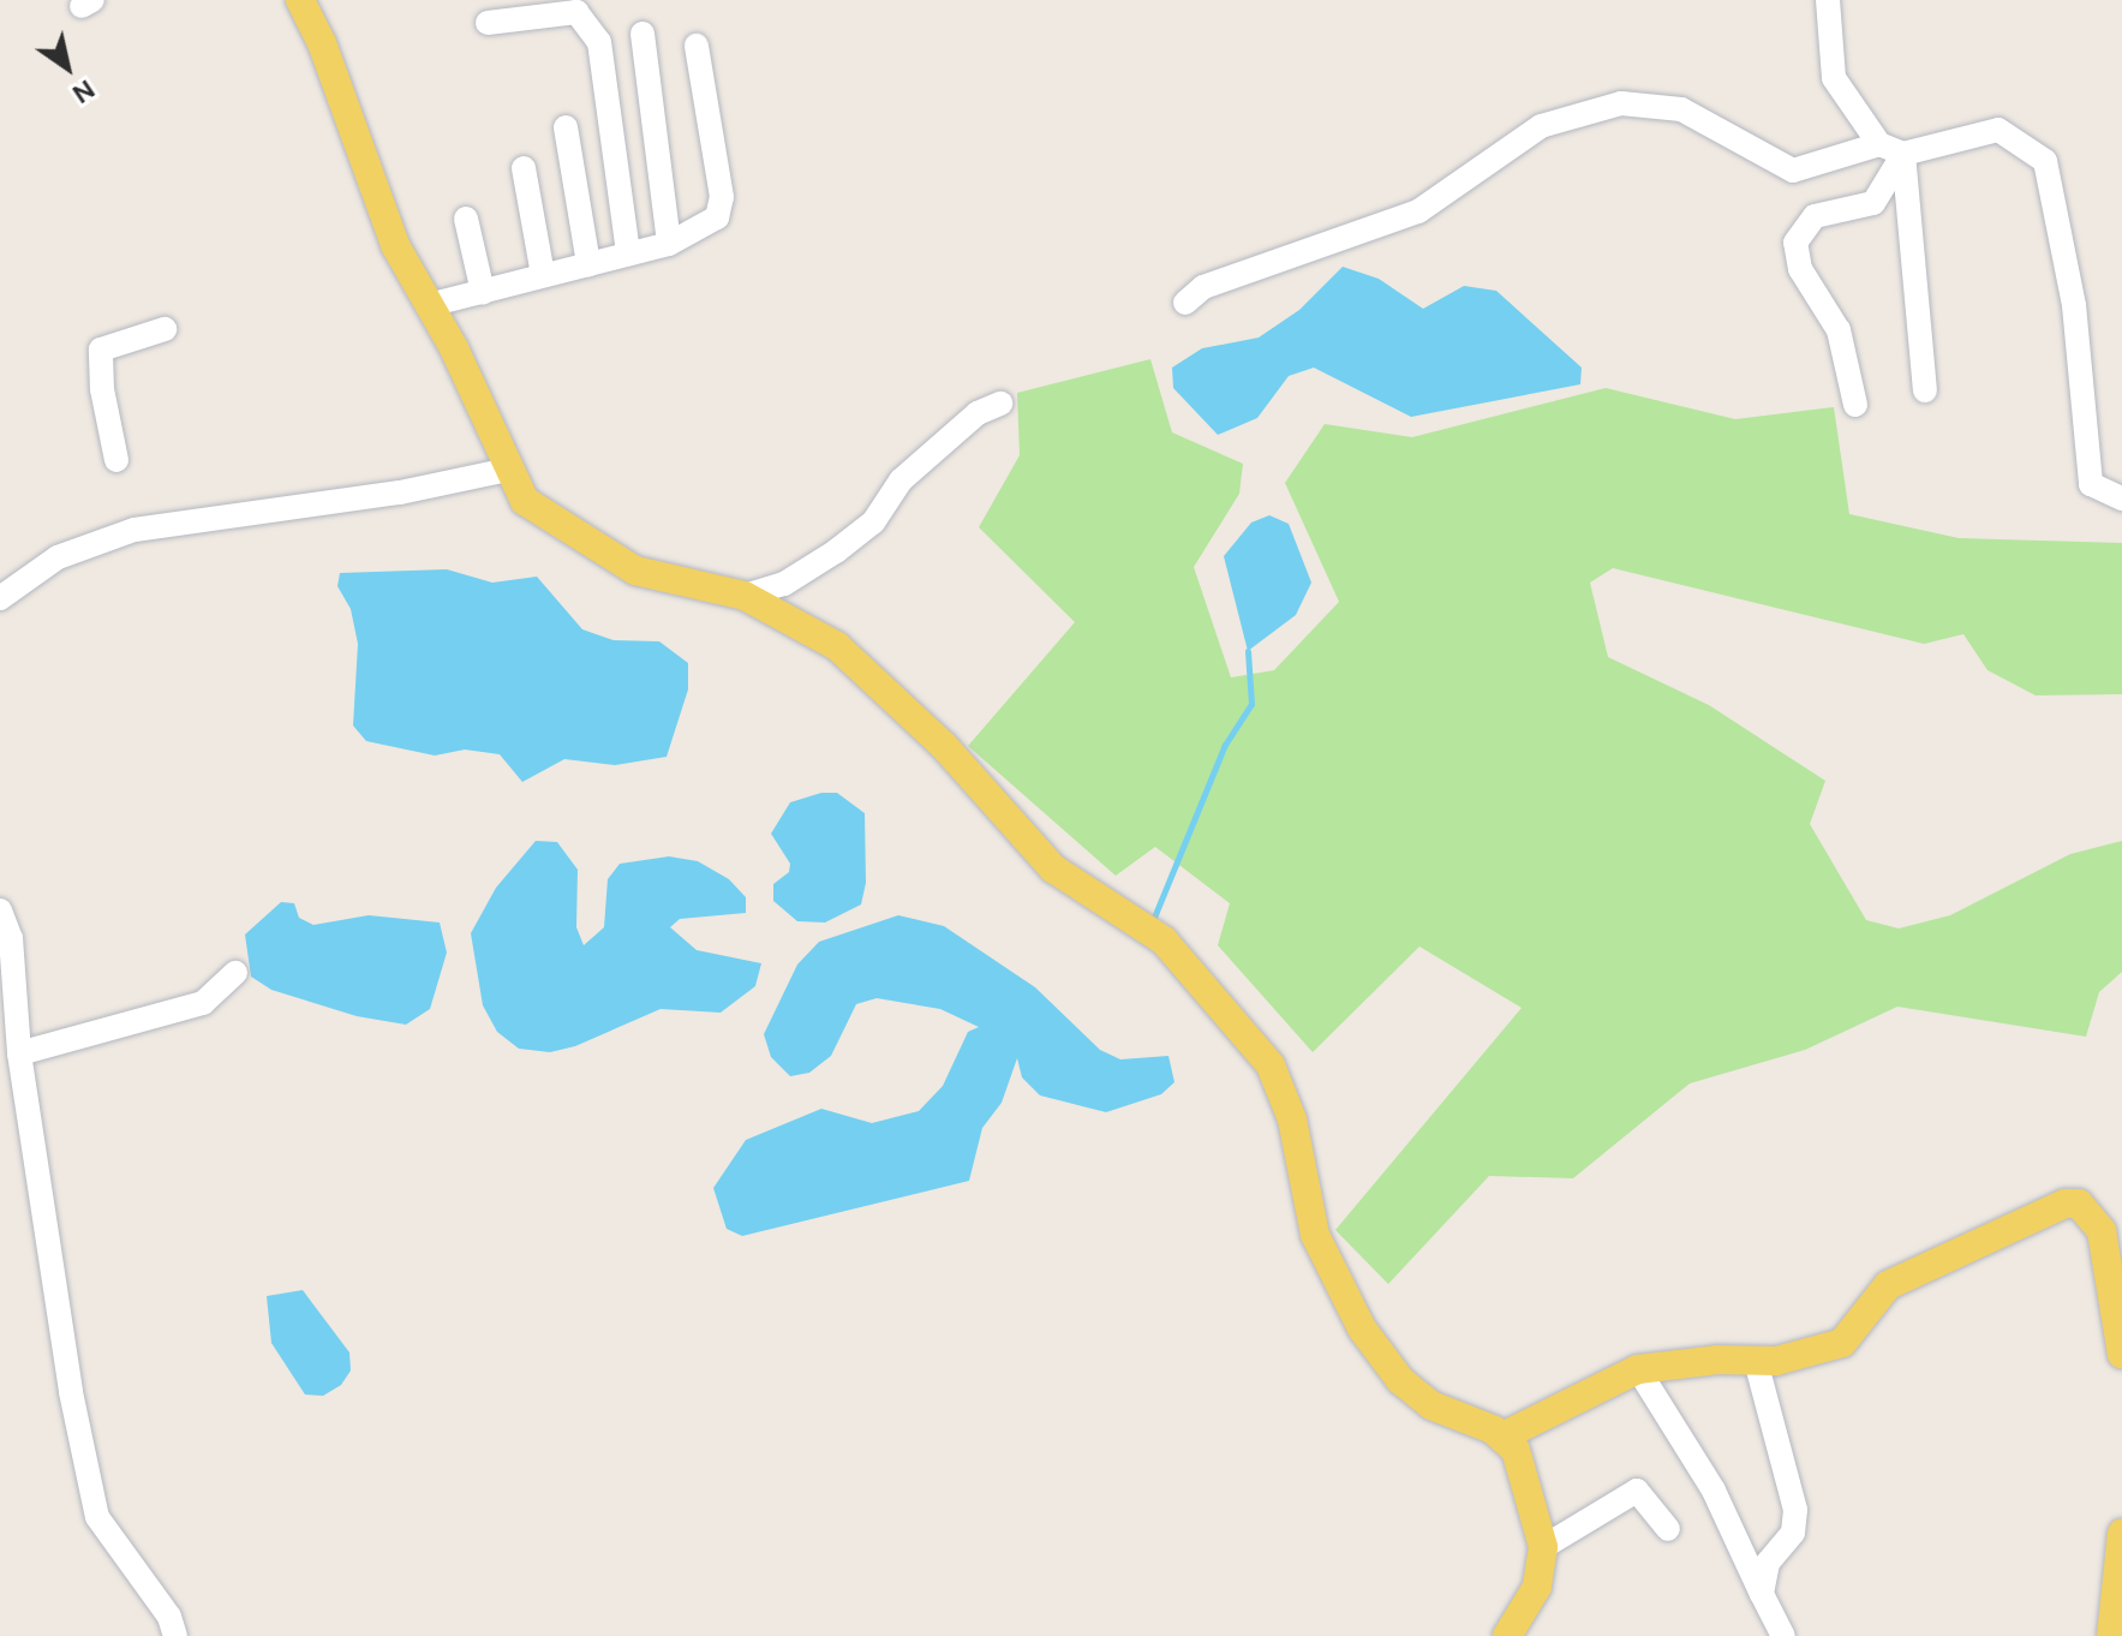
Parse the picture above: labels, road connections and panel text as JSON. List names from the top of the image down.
{
  "north": "bottom right"
}
